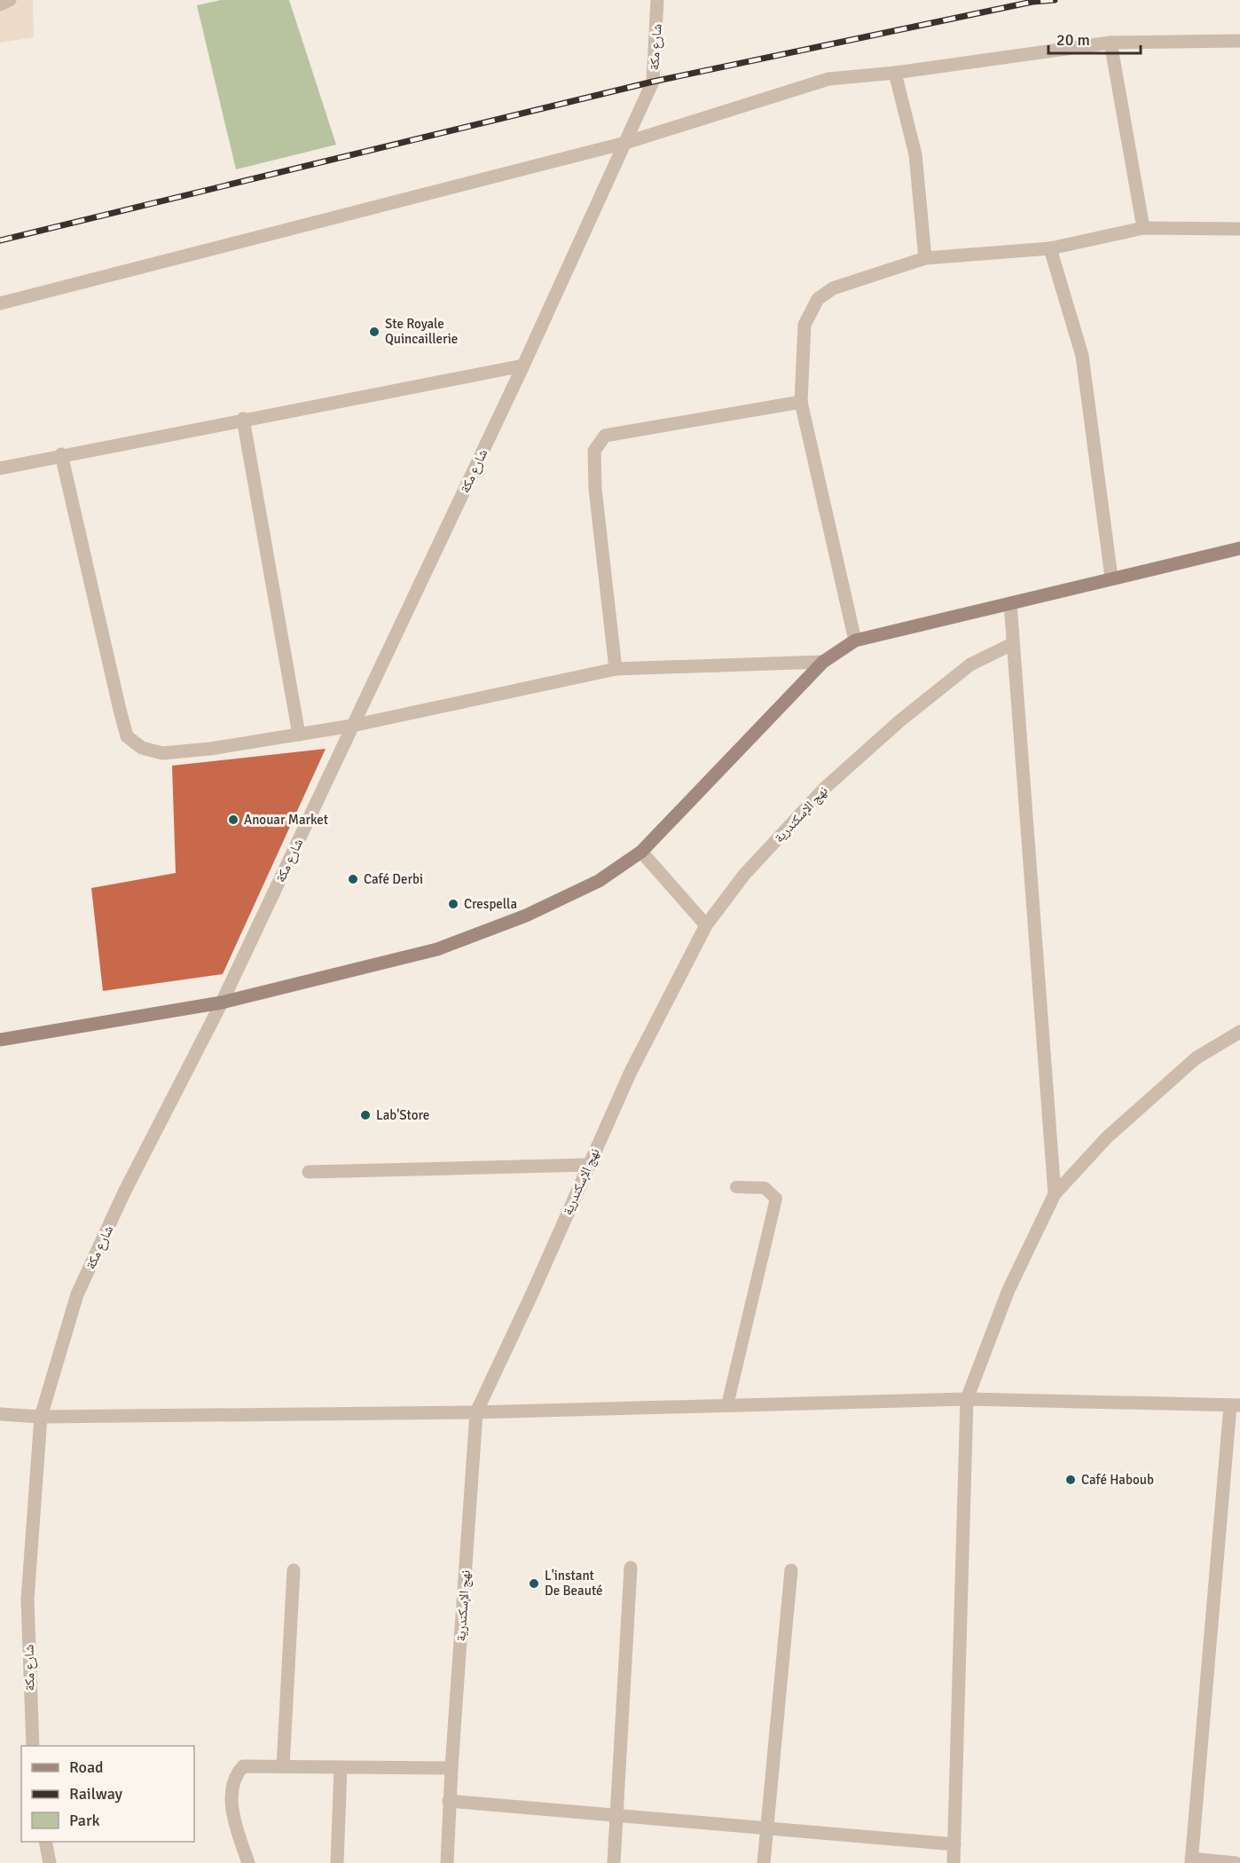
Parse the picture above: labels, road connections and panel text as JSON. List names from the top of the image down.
{
  "streets": {
    "street": ["شارع مكة", "نهج الإسكندرية"]
  },
  "places": [
    "Ste Royale Quincaillerie",
    "Anouar Market",
    "Café Derbi",
    "Crespella",
    "Lab'Store",
    "Café Haboub",
    "L'instant De Beauté"
  ],
  "legend": ["Road", "Railway", "Park"],
  "scale_bar": "20 m"
}
